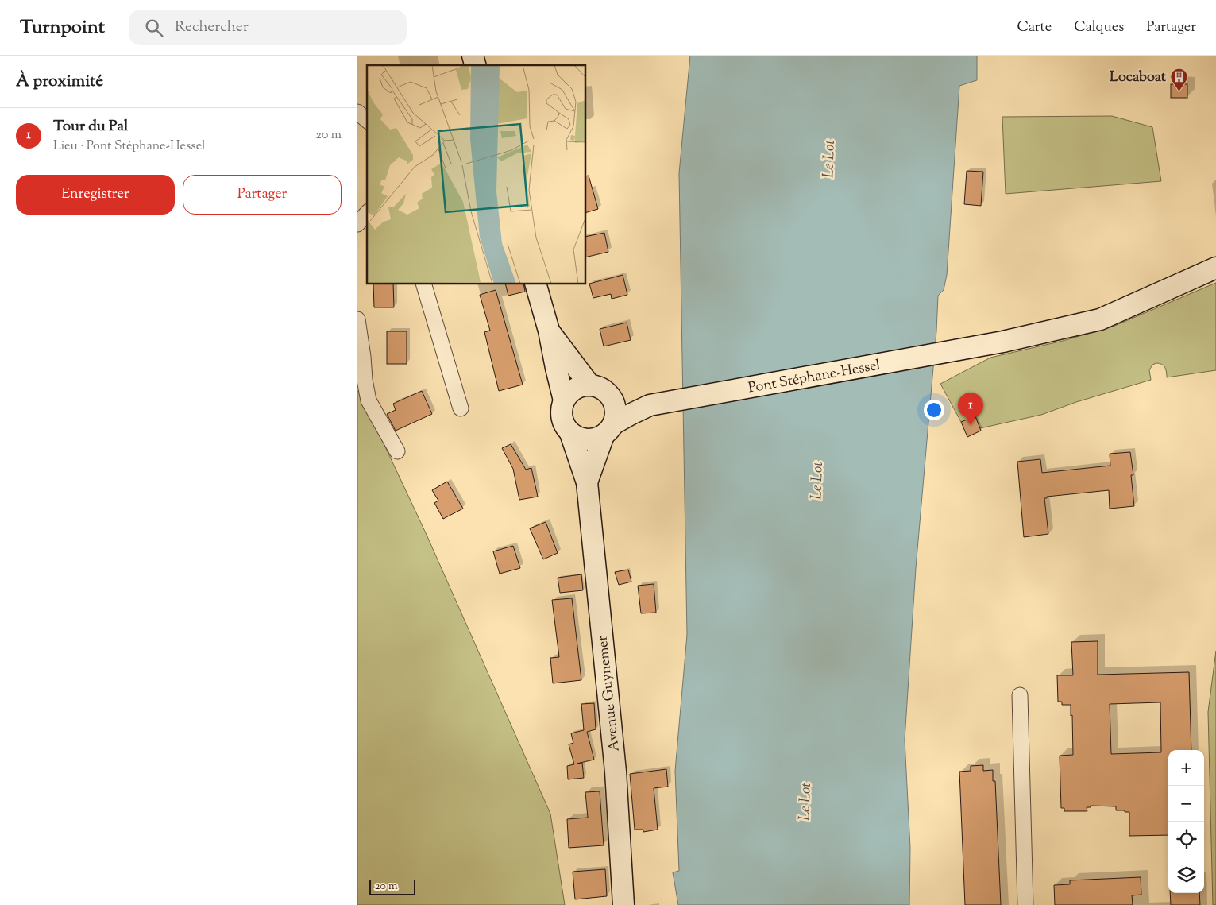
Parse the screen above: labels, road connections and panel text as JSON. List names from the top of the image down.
{
  "streets": {
    "street": ["Pont Stéphane-Hessel", "Avenue Guynemer"]
  },
  "crossings": [
    ["Pont Stéphane-Hessel", "Avenue Guynemer"]
  ],
  "water": ["Le Lot"],
  "places": {
    "building": ["Locaboat"]
  },
  "scale_bar": "20 m",
  "page": {
    "header": "Turnpoint",
    "search": "Rechercher",
    "nav": ["Carte", "Calques", "Partager"],
    "heading": "À proximité",
    "list": [
      {
        "mark": "1",
        "name": "Tour du Pal",
        "note": "Lieu · Pont Stéphane-Hessel",
        "value": "20 m"
      }
    ],
    "buttons": ["Enregistrer", "Partager"],
    "pins": "1",
    "map_buttons": ["+", "−"],
    "scale": "20 m"
  }
}
